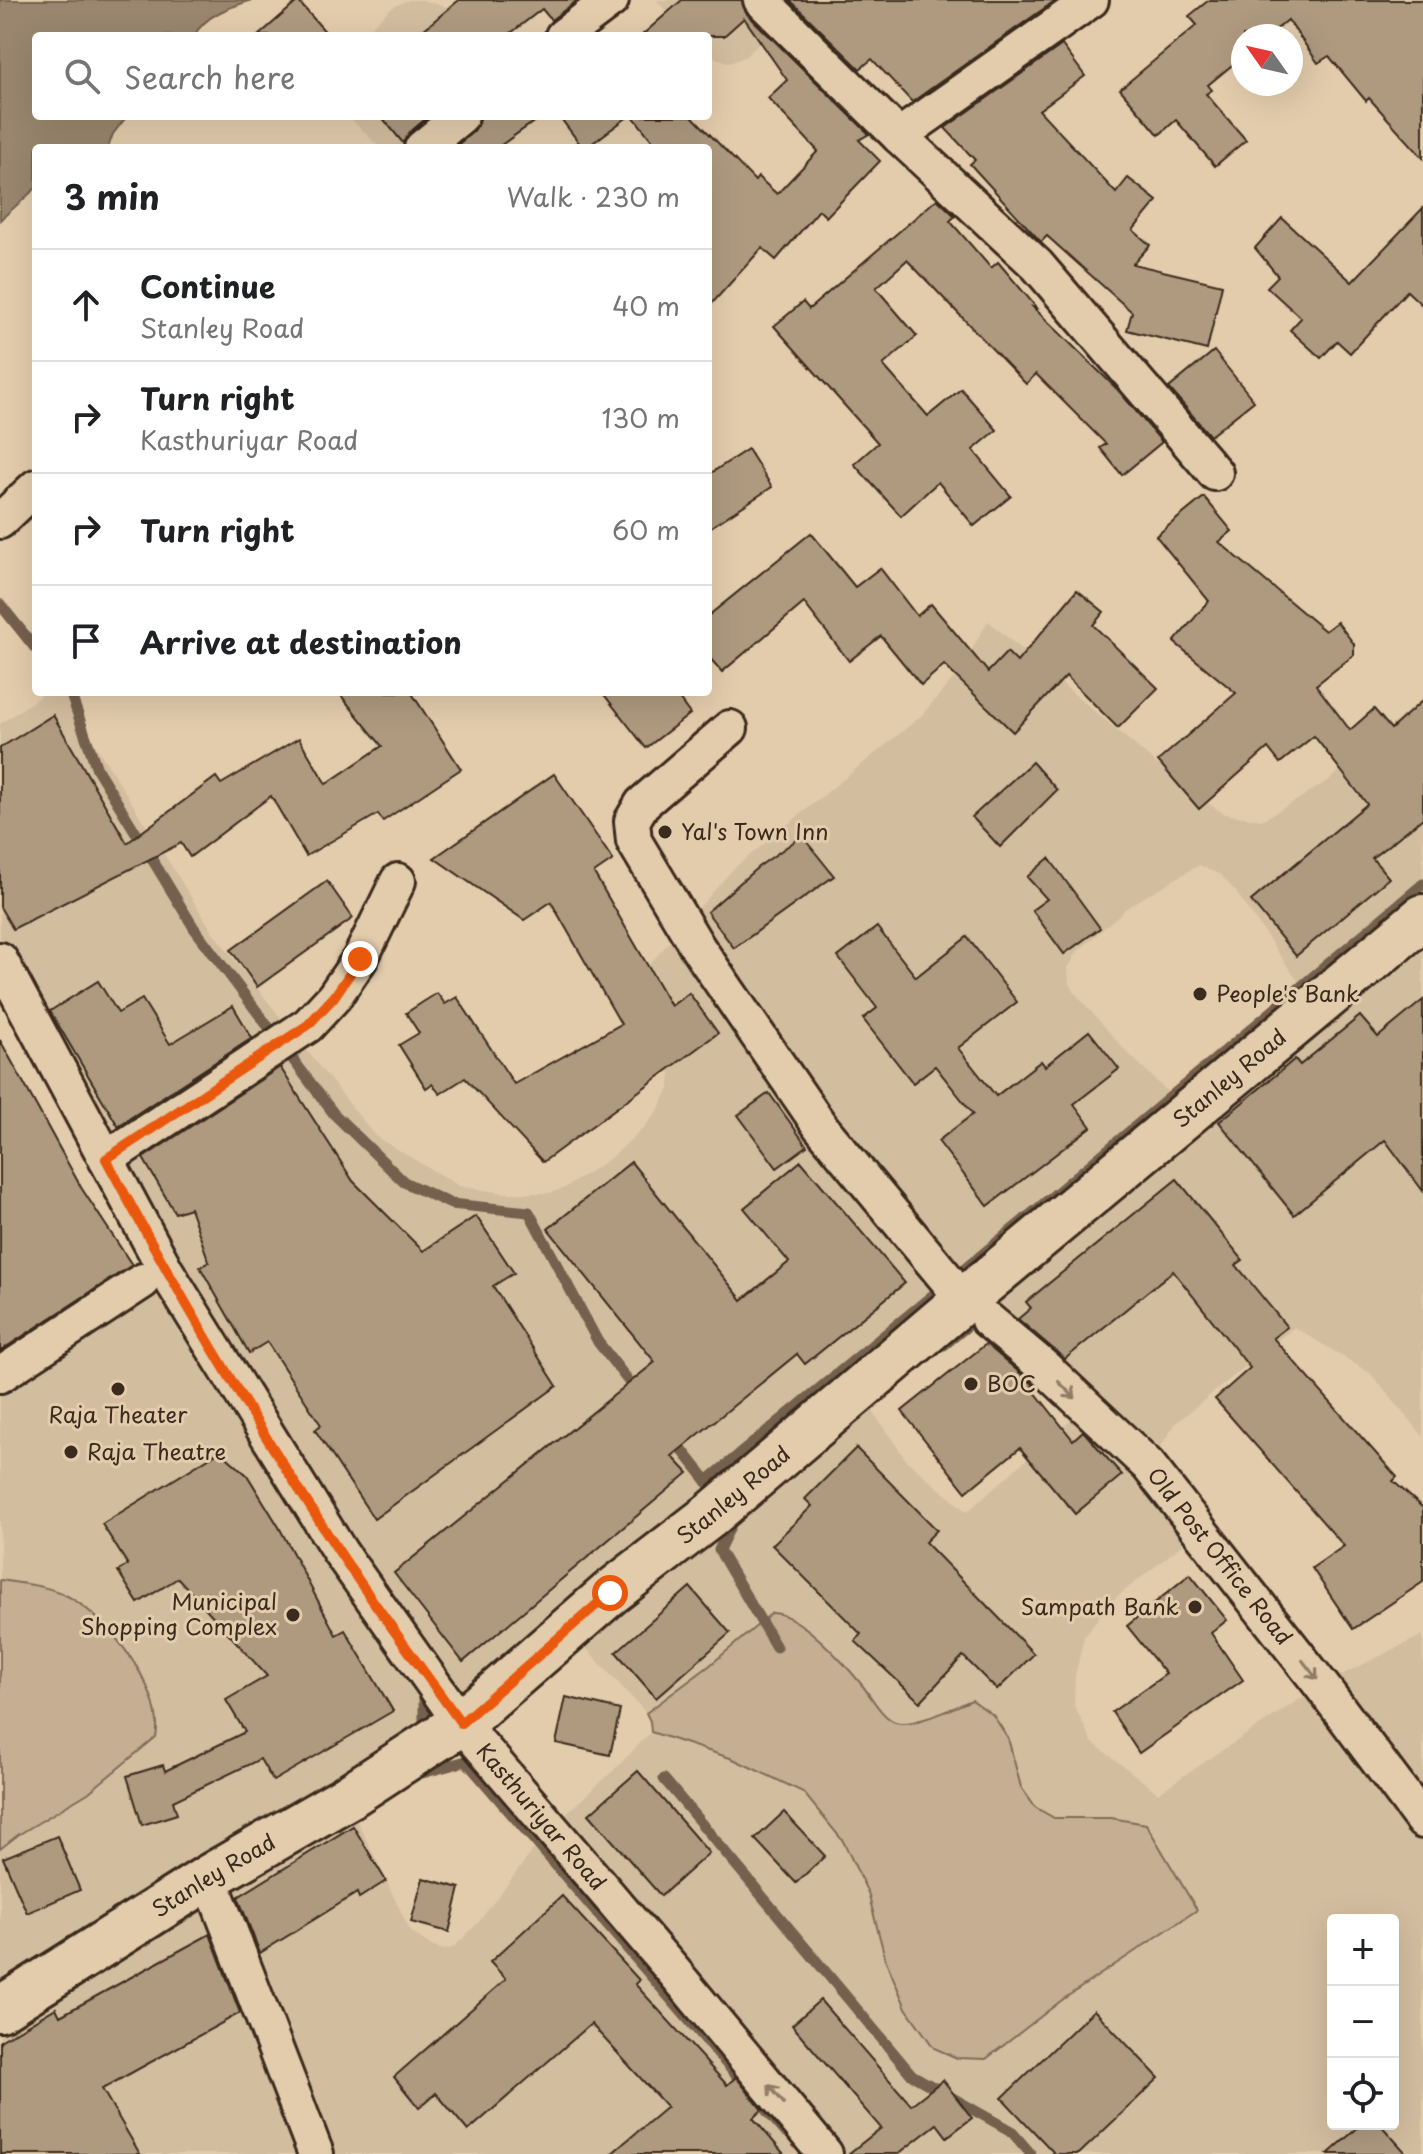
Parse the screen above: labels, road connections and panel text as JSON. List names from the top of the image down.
{
  "streets": {
    "main road": ["Stanley Road"],
    "street": ["Old Post Office Road", "Kasthuriyar Road"]
  },
  "crossings": [
    ["Stanley Road", "Old Post Office Road"],
    ["Stanley Road", "Kasthuriyar Road"]
  ],
  "one_way": ["Old Post Office Road", "Kasthuriyar Road"],
  "places": [
    "Yal's Town Inn",
    "People's Bank",
    "BOC",
    "Raja Theater",
    "Raja Theatre",
    "Sampath Bank",
    "Municipal Shopping Complex"
  ],
  "north": "top left",
  "page": {
    "search": "Search here",
    "heading": ["3 min", "Walk · 230 m"],
    "list": [
      ["Continue", "Stanley Road", "40 m"],
      ["Turn right", "Kasthuriyar Road", "130 m"],
      ["Turn right", "60 m"],
      "Arrive at destination"
    ],
    "map_buttons": ["+", "−"]
  }
}
